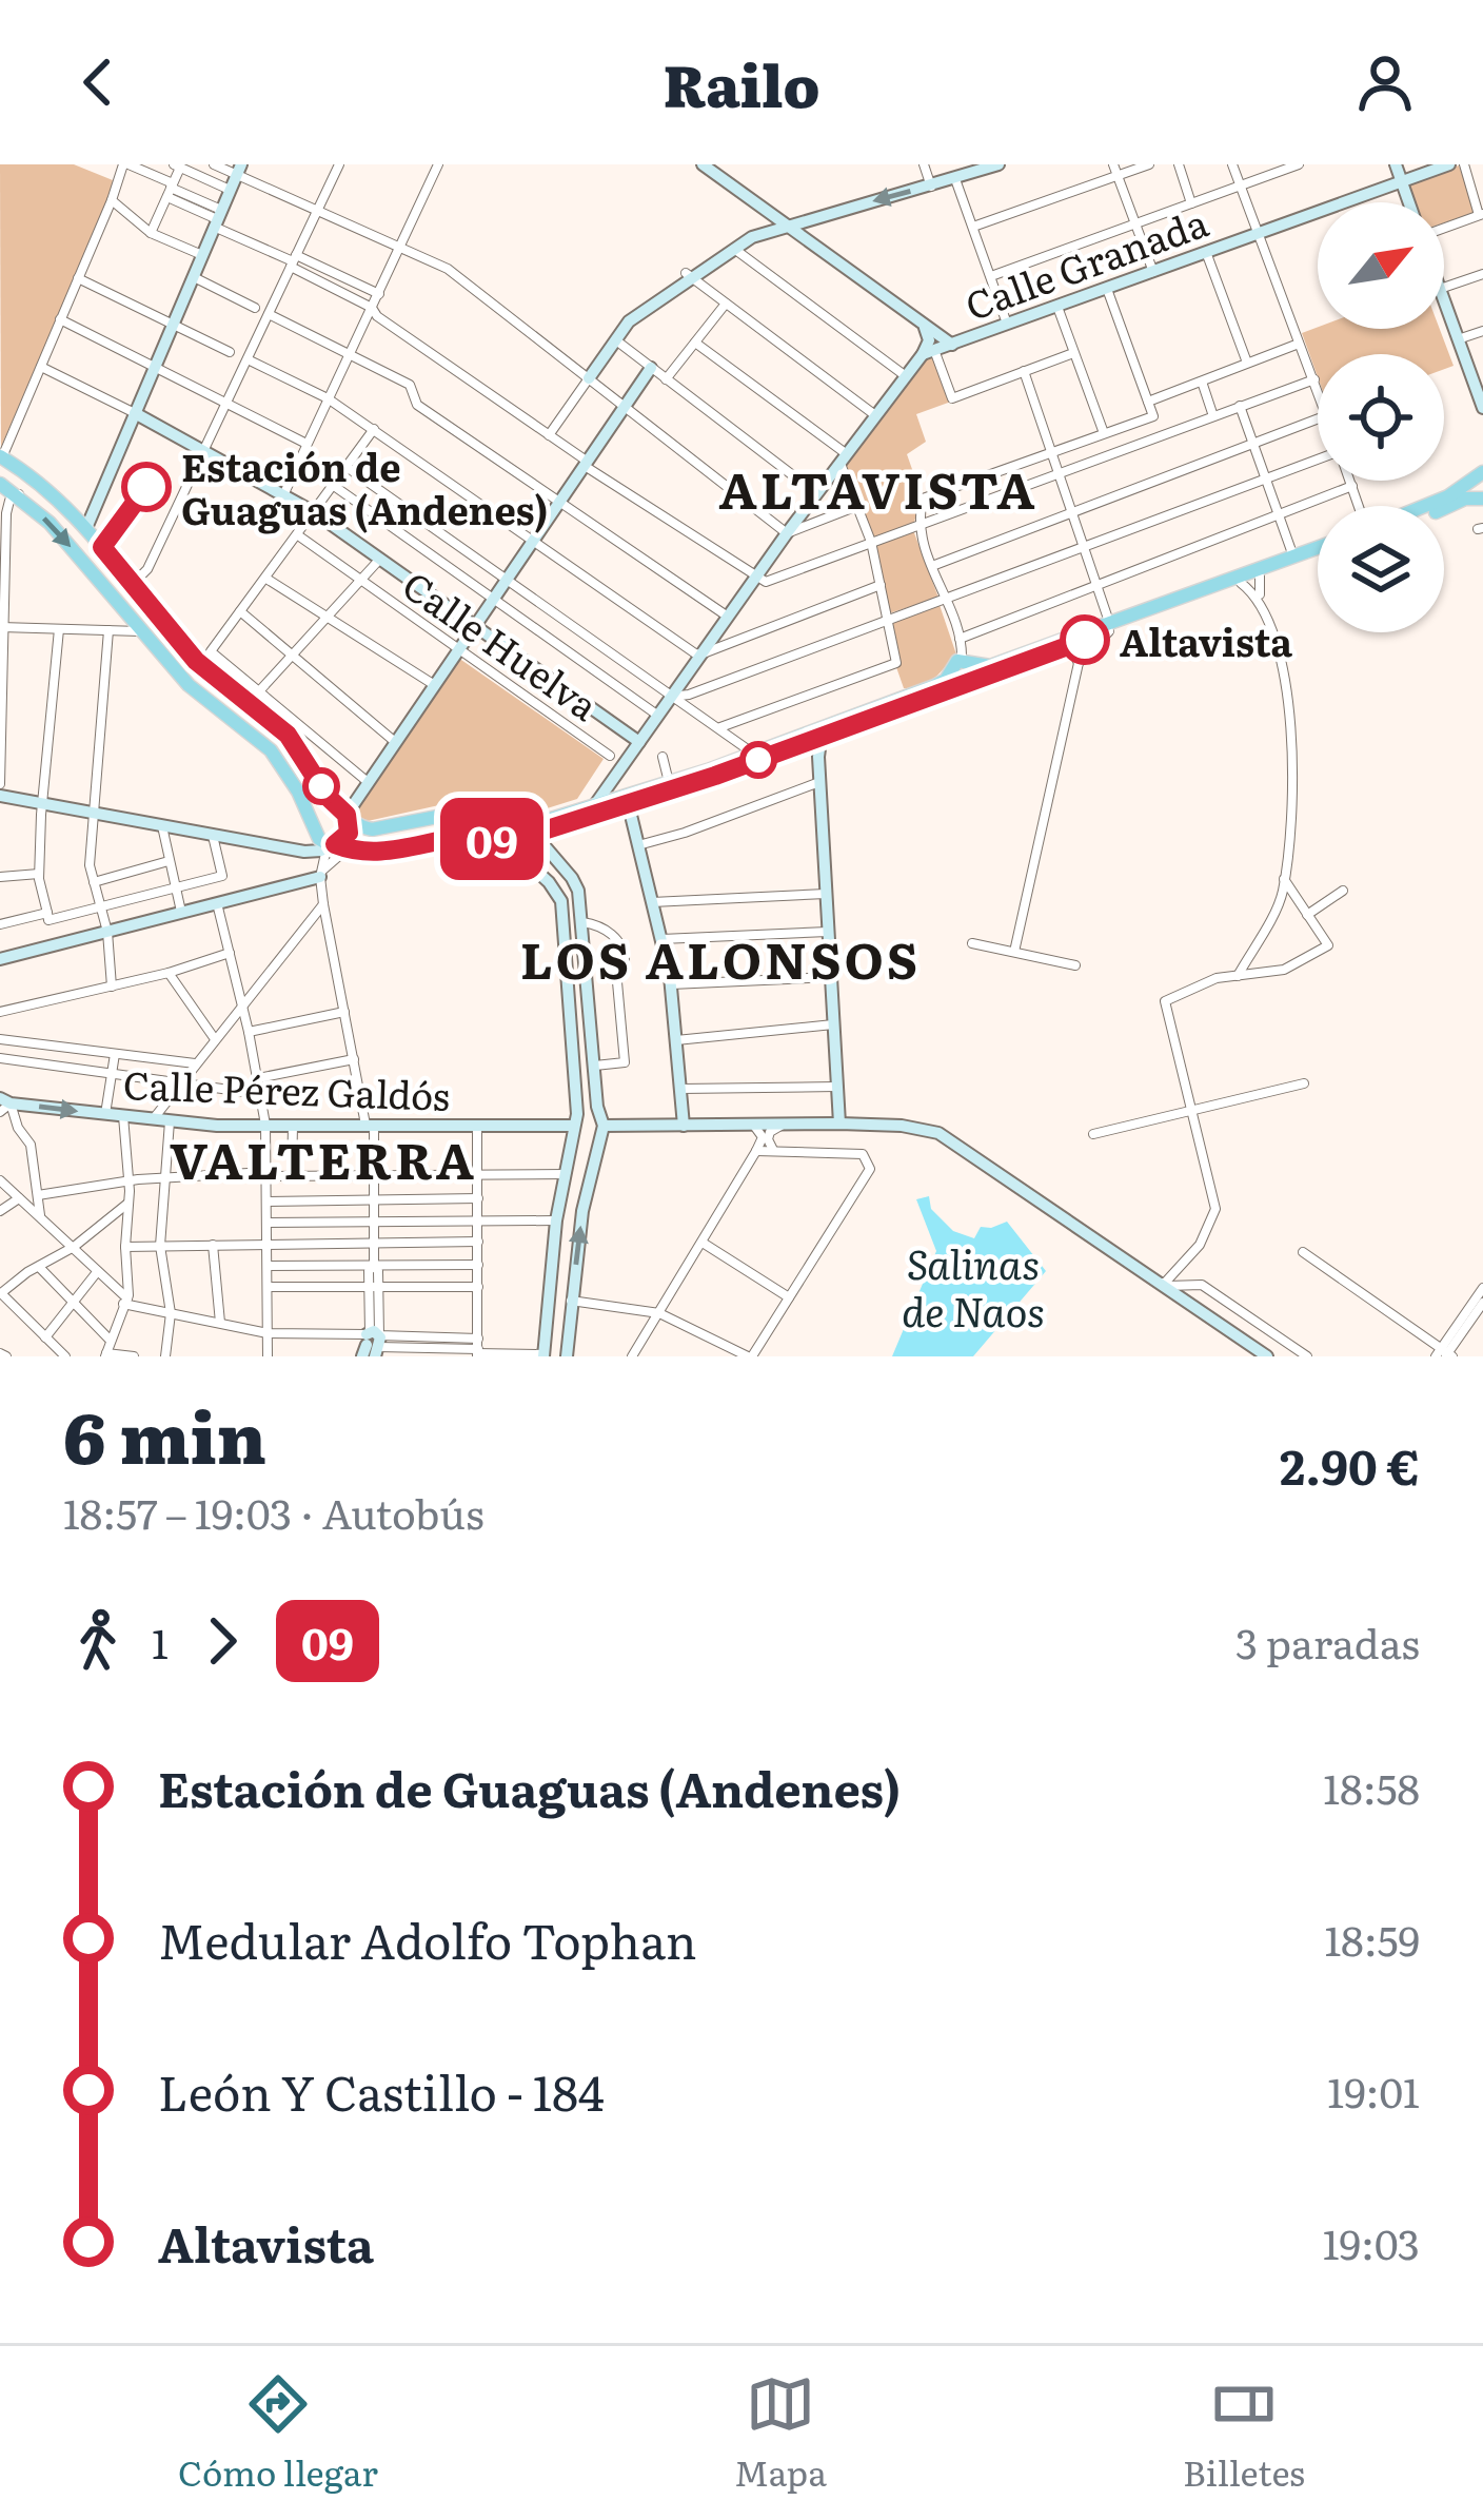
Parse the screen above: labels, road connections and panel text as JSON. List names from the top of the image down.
{
  "streets": {
    "street": ["Calle Granada", "Calle Huelva", "Calle Pérez Galdós"]
  },
  "districts": ["ALTAVISTA", "LOS ALONSOS", "VALTERRA"],
  "water": ["Salinas de Naos"],
  "places": ["Estación de Guaguas (Andenes)", "Altavista"],
  "lines": ["bus line 09"],
  "north": "top right",
  "page": {
    "header": "Railo",
    "on_map": "09",
    "heading": ["6 min", "18:57 – 19:03 · Autobús", "2.90 €"],
    "legs": ["1", "09", "3 paradas"],
    "list": [
      {
        "name": "Estación de Guaguas (Andenes)",
        "value": "18:58"
      },
      {
        "name": "Medular Adolfo Tophan",
        "value": "18:59"
      },
      {
        "name": "León Y Castillo - 184",
        "value": "19:01"
      },
      {
        "name": "Altavista",
        "value": "19:03"
      }
    ],
    "tabs": ["Cómo llegar", "Mapa", "Billetes"]
  }
}
